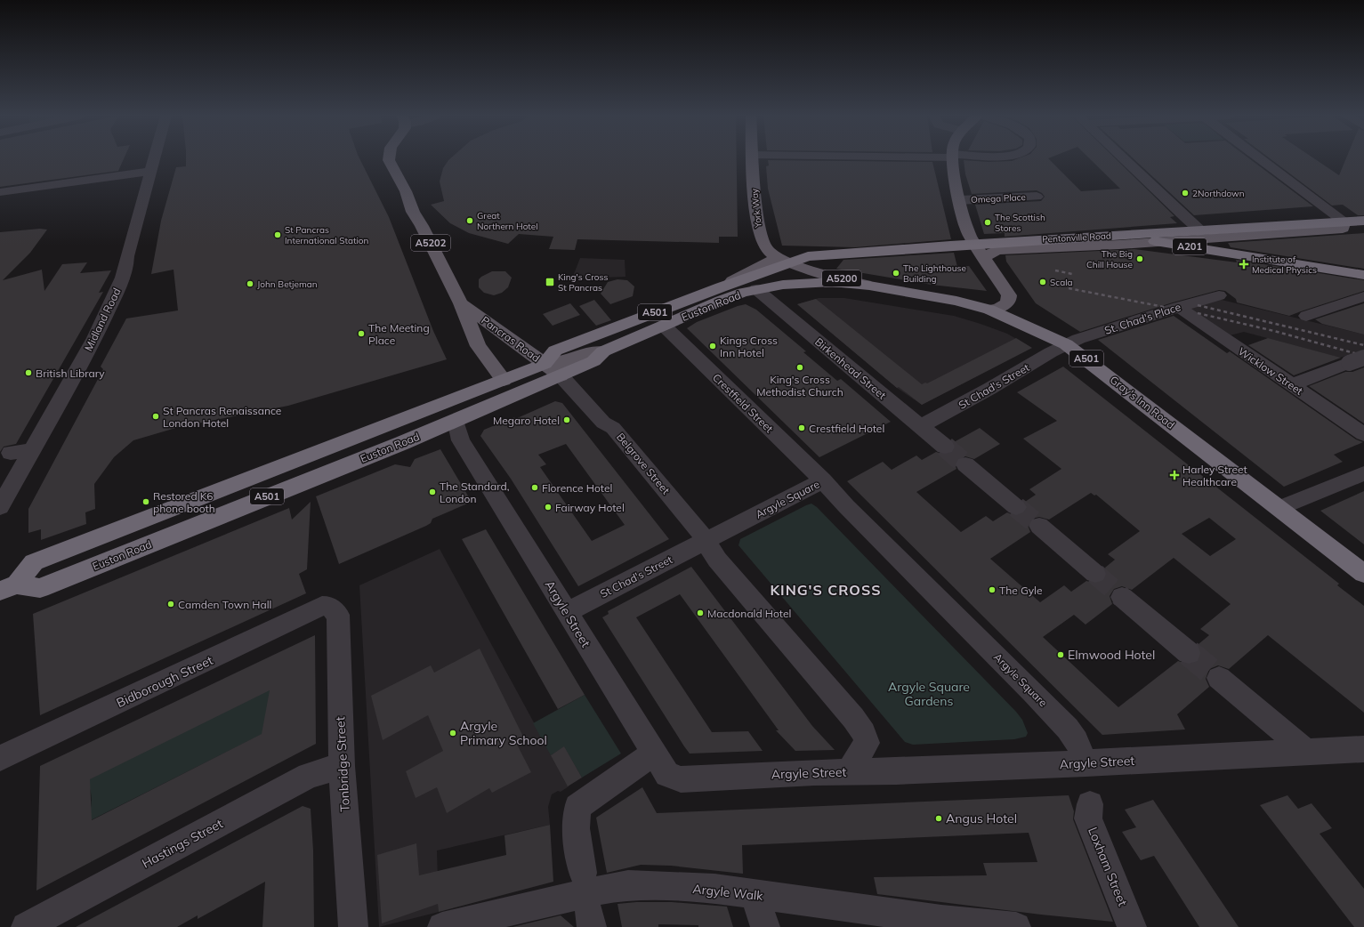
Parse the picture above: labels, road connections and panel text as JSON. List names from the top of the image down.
{
  "streets": {
    "highway": [
      "Pentonville Road",
      "A201",
      "Euston Road",
      "A501",
      "Gray's Inn Road"
    ],
    "main road": [
      "York Way",
      "A5202",
      "A5200",
      "Pancras Road"
    ],
    "street": [
      "Omega Place",
      "St. Chad's Place",
      "Midland Road",
      "Birkenhead Street",
      "Wicklow Street",
      "St Chad's Street",
      "Crestfield Street",
      "Belgrove Street",
      "Argyle Square",
      "Argyle Street",
      "Bidborough Street",
      "Tonbridge Street",
      "Hastings Street",
      "Loxham Street",
      "Argyle Walk"
    ]
  },
  "crossings": [
    ["York Way", "Pentonville Road"],
    ["York Way", "A501"],
    ["York Way", "Gray's Inn Road"],
    ["Pentonville Road", "A501"],
    ["Pentonville Road", "Gray's Inn Road"],
    ["Euston Road", "A501"],
    ["Euston Road", "Pancras Road"],
    ["Euston Road", "Birkenhead Street"],
    ["Euston Road", "Gray's Inn Road"],
    ["Euston Road", "Crestfield Street"],
    ["Euston Road", "Belgrove Street"],
    ["Euston Road", "Argyle Street"],
    ["A501", "Pancras Road"],
    ["A501", "Gray's Inn Road"],
    ["St. Chad's Place", "Wicklow Street"],
    ["St. Chad's Place", "St Chad's Street"],
    ["St. Chad's Place", "Gray's Inn Road"],
    ["Pancras Road", "Belgrove Street"],
    ["Birkenhead Street", "St Chad's Street"],
    ["Birkenhead Street", "Gray's Inn Road"],
    ["St Chad's Street", "Gray's Inn Road"],
    ["St Chad's Street", "Belgrove Street"],
    ["St Chad's Street", "Argyle Square"],
    ["St Chad's Street", "Argyle Street"],
    ["Crestfield Street", "Argyle Square"],
    ["Belgrove Street", "Argyle Square"],
    ["Argyle Square", "Argyle Street"],
    ["Bidborough Street", "Tonbridge Street"],
    ["Tonbridge Street", "Hastings Street"]
  ],
  "districts": ["KING'S CROSS"],
  "parks": ["Argyle Square Gardens"],
  "places": {
    "other": [
      "2Northdown",
      "Great Northern Hotel",
      "The Scottish Stores",
      "St Pancras International Station",
      "The Big Chill House",
      "The Lighthouse Building",
      "Scala",
      "John Betjeman",
      "The Meeting Place",
      "Kings Cross Inn Hotel",
      "King's Cross Methodist Church",
      "British Library",
      "St Pancras Renaissance London Hotel",
      "Megaro Hotel",
      "Crestfield Hotel",
      "Florence Hotel",
      "The Standard, London",
      "Restored K6 phone booth",
      "Fairway Hotel",
      "The Gyle",
      "Camden Town Hall",
      "Macdonald Hotel",
      "Elmwood Hotel",
      "Argyle Primary School",
      "Angus Hotel"
    ],
    "health": ["Institute of Medical Physics", "Harley Street Healthcare"],
    "transit": ["King's Cross St Pancras"]
  }
}
